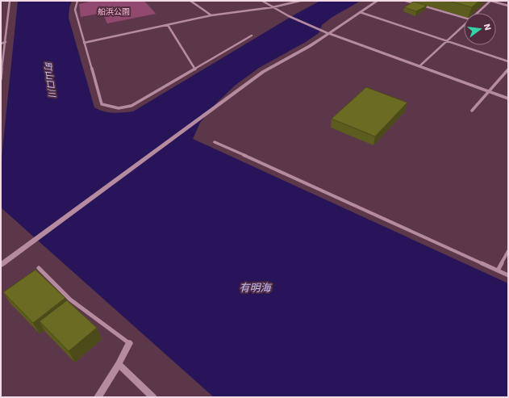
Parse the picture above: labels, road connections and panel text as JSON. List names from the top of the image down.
{
  "water": ["町山口川", "有明海"],
  "parks": ["船浜公園"],
  "north": "right"
}
